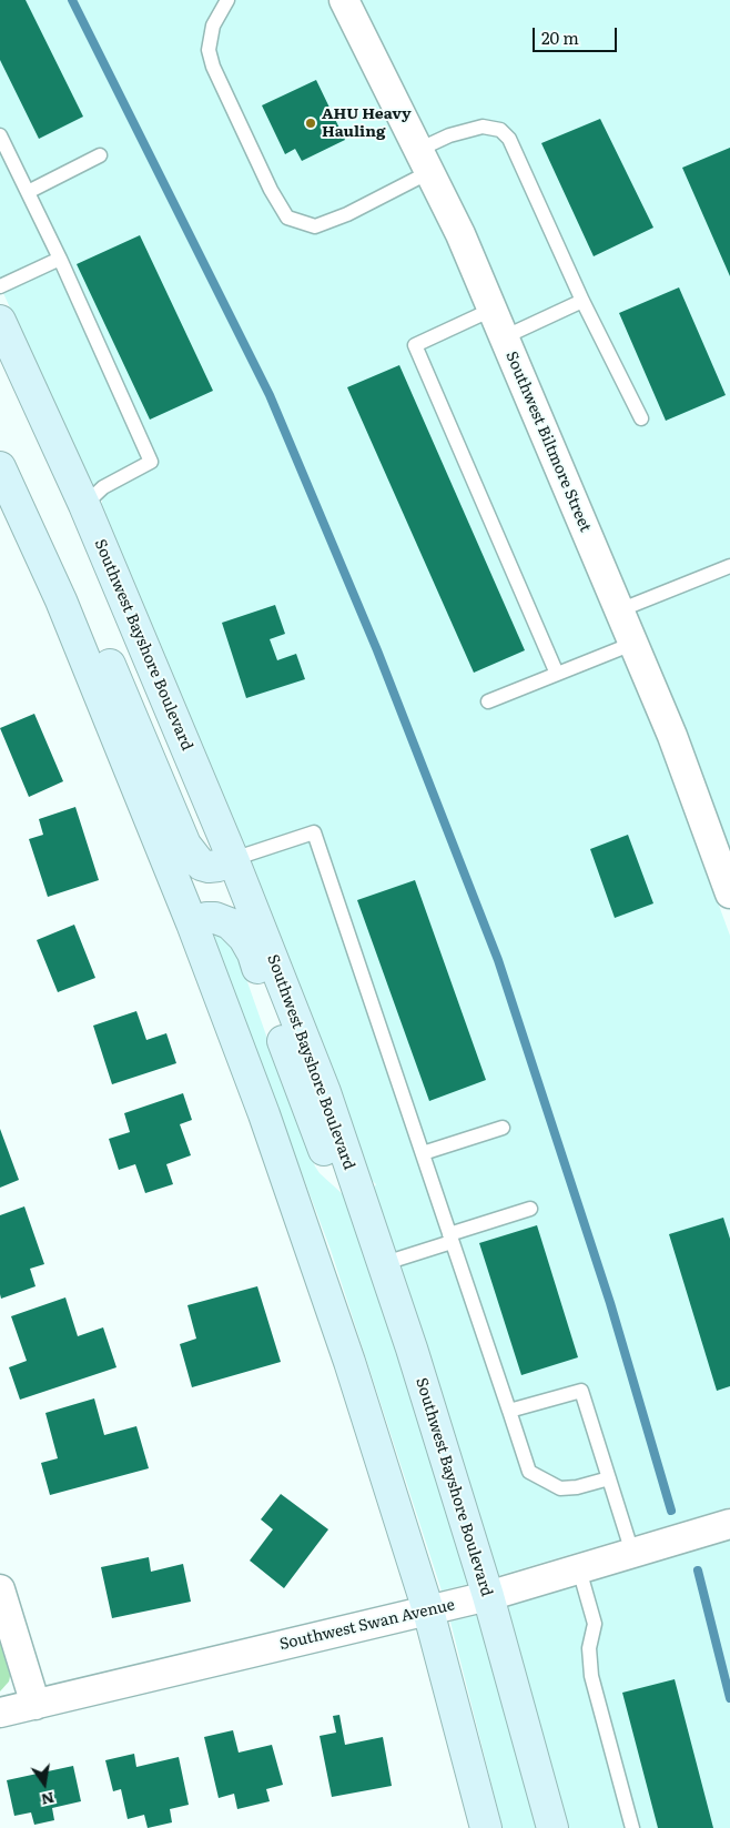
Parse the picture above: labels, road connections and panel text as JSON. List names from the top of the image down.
{
  "streets": {
    "main road": ["Southwest Bayshore Boulevard"],
    "street": ["Southwest Biltmore Street", "Southwest Swan Avenue"]
  },
  "crossings": [
    ["Southwest Bayshore Boulevard", "Southwest Swan Avenue"]
  ],
  "places": ["AHU Heavy Hauling"],
  "scale_bar": "20 m",
  "north": "bottom"
}
